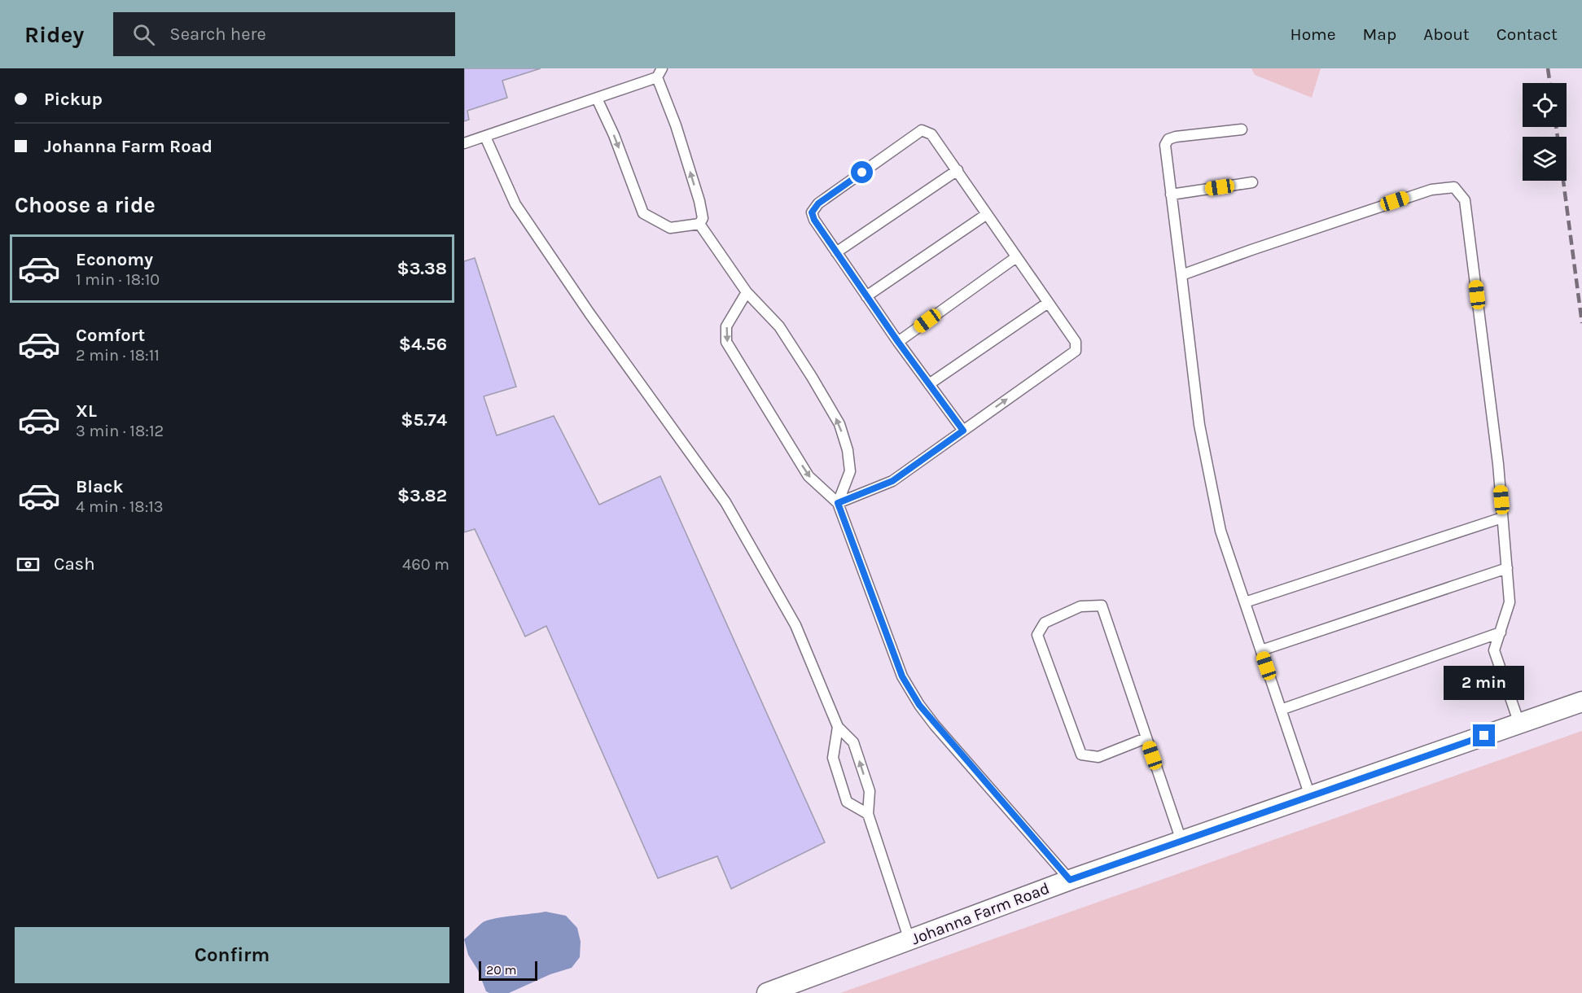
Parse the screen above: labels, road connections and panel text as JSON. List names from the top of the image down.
{
  "streets": {
    "street": ["Johanna Farm Road"]
  },
  "scale_bar": "20 m",
  "page": {
    "header": "Ridey",
    "search": "Search here",
    "nav": [
      "Home",
      "Map",
      "About",
      "Contact"
    ],
    "banner": ["Pickup", "Johanna Farm Road"],
    "heading": "Choose a ride",
    "list": [
      {
        "name": "Economy",
        "note": "1 min · 18:10",
        "value": "$3.38"
      },
      {
        "name": "Comfort",
        "note": "2 min · 18:11",
        "value": "$4.56"
      },
      {
        "name": "XL",
        "note": "3 min · 18:12",
        "value": "$5.74"
      },
      {
        "name": "Black",
        "note": "4 min · 18:13",
        "value": "$3.82"
      }
    ],
    "pay": ["Cash", "460 m"],
    "bubble": "2 min",
    "buttons": "Confirm",
    "scale": "20 m"
  }
}
